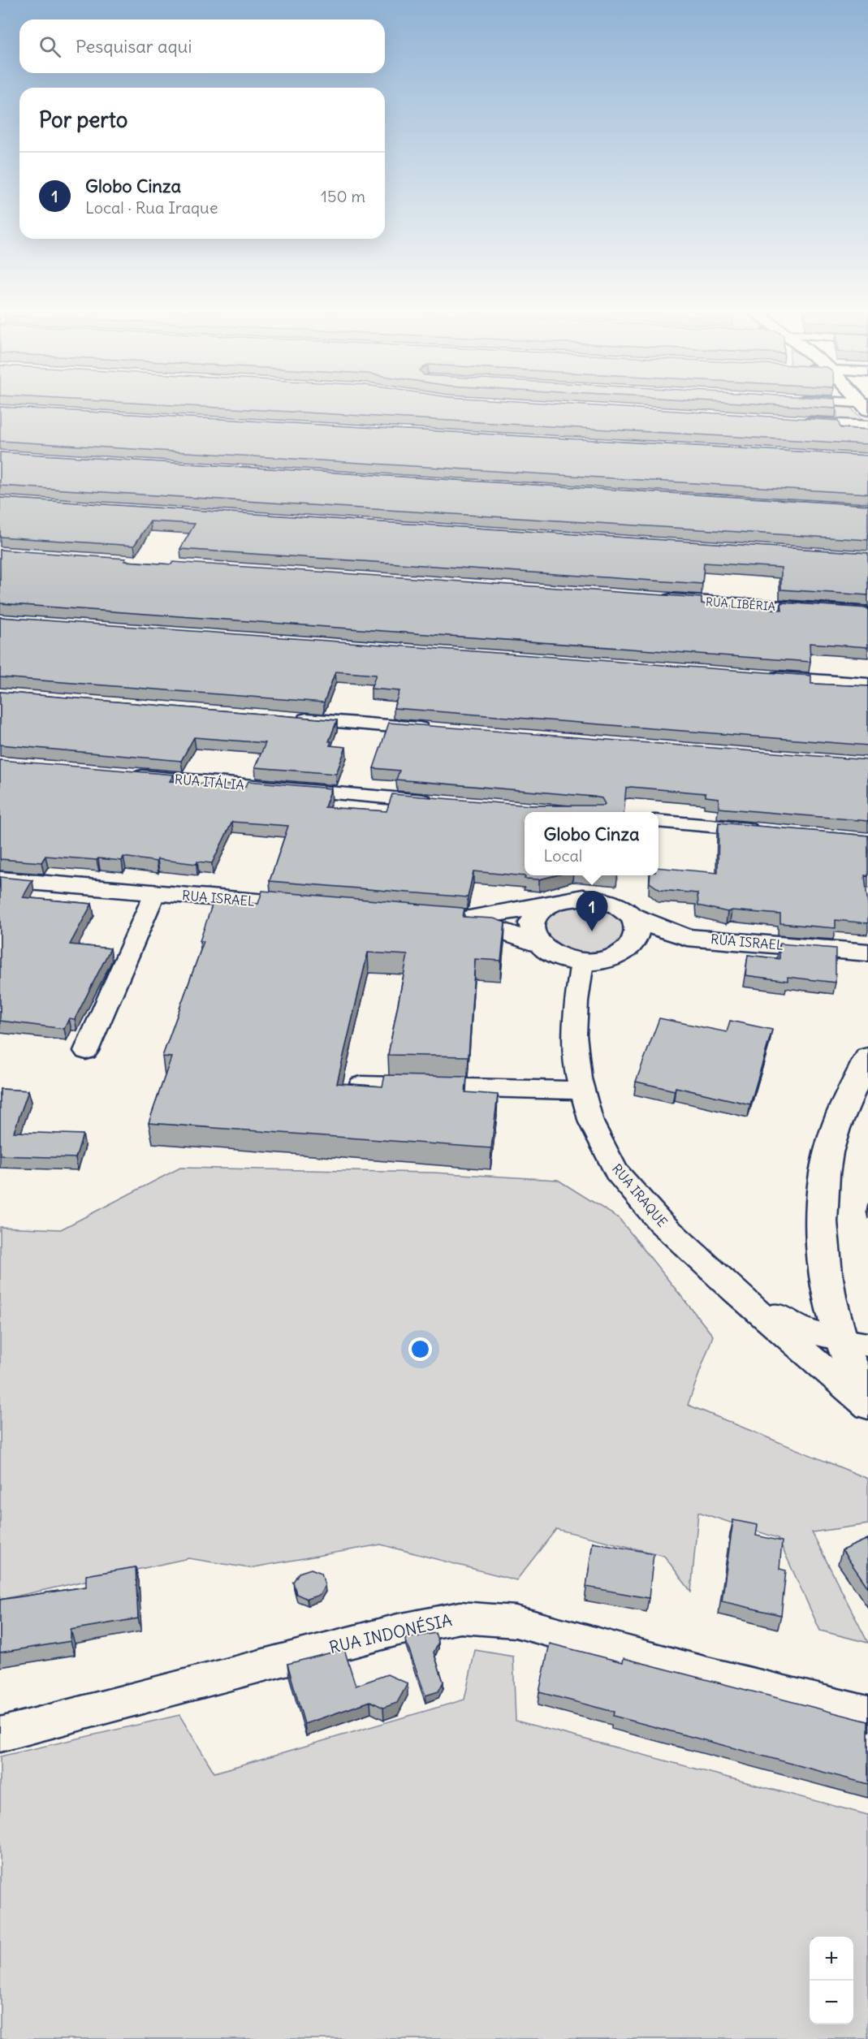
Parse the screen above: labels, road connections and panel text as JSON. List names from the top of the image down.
{
  "streets": {
    "street": [
      "RUA LIBÉRIA",
      "RUA ITÁLIA",
      "RUA ISRAEL",
      "RUA IRAQUE",
      "RUA INDONÉSIA"
    ]
  },
  "crossings": [
    ["RUA ISRAEL", "RUA IRAQUE"]
  ],
  "page": {
    "search": "Pesquisar aqui",
    "heading": "Por perto",
    "list": [
      {
        "mark": "1",
        "name": "Globo Cinza",
        "note": "Local · Rua Iraque",
        "value": "150 m"
      }
    ],
    "popup": ["Globo Cinza", "Local"],
    "pins": "1",
    "map_buttons": ["+", "−"]
  }
}
